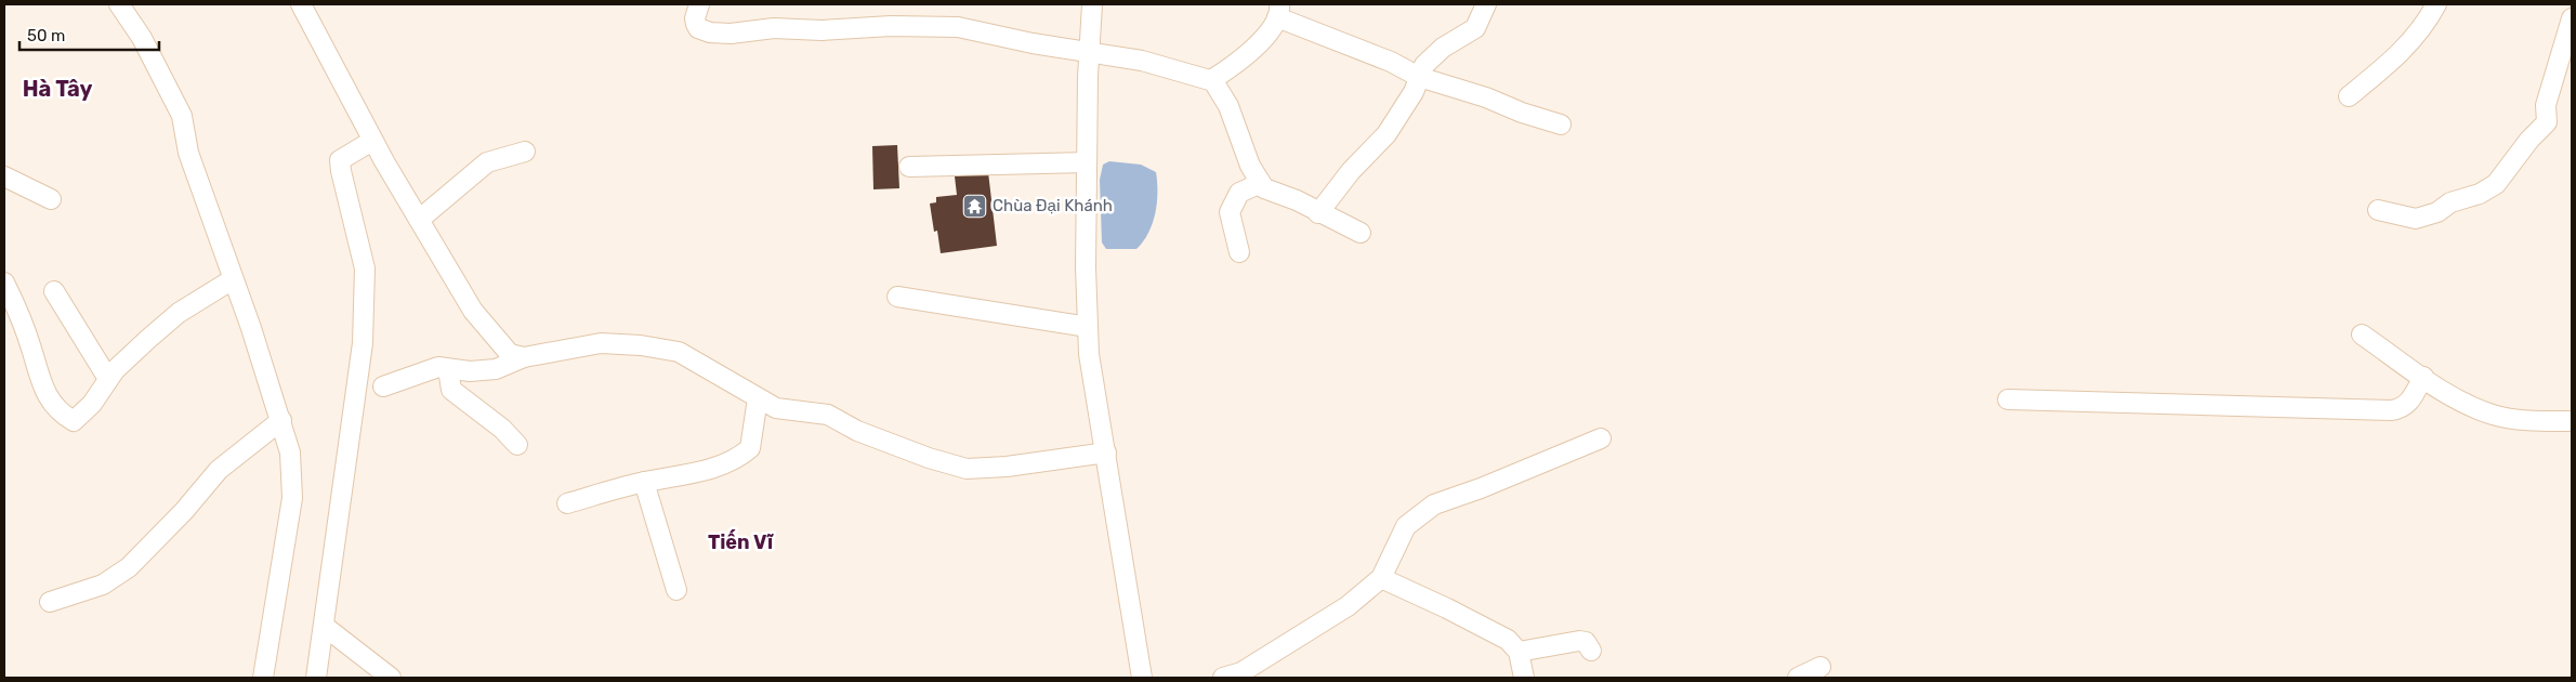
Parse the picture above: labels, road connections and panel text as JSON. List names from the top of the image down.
{
  "districts": ["Hà Tây", "Tiến Vĩ"],
  "places": {
    "temple": ["Chùa Đại Khánh"]
  },
  "scale_bar": "50 m"
}
